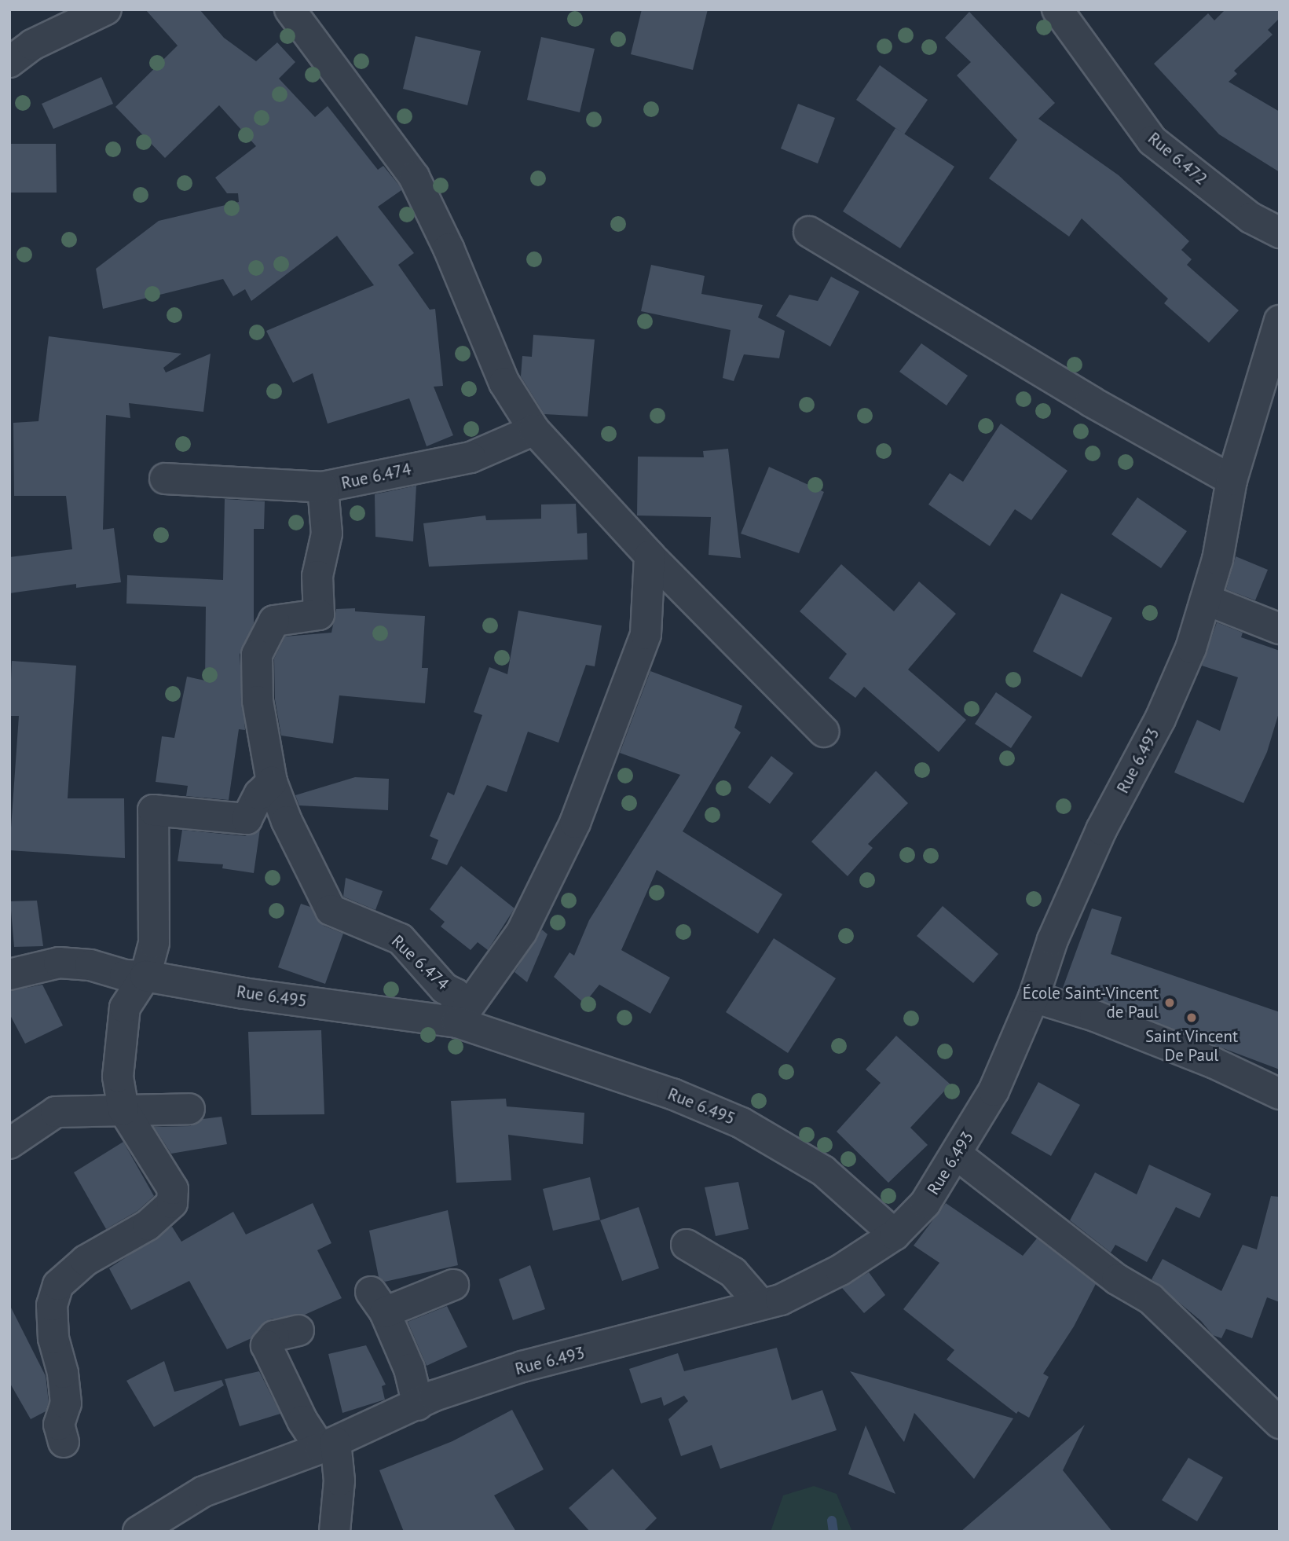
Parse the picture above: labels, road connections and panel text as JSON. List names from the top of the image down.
{
  "streets": {
    "street": [
      "Rue 6.472",
      "Rue 6.474",
      "Rue 6.493",
      "Rue 6.495"
    ]
  },
  "crossings": [
    ["Rue 6.474", "Rue 6.495"],
    ["Rue 6.493", "Rue 6.495"]
  ],
  "places": ["École Saint-Vincent de Paul", "Saint Vincent De Paul"]
}
